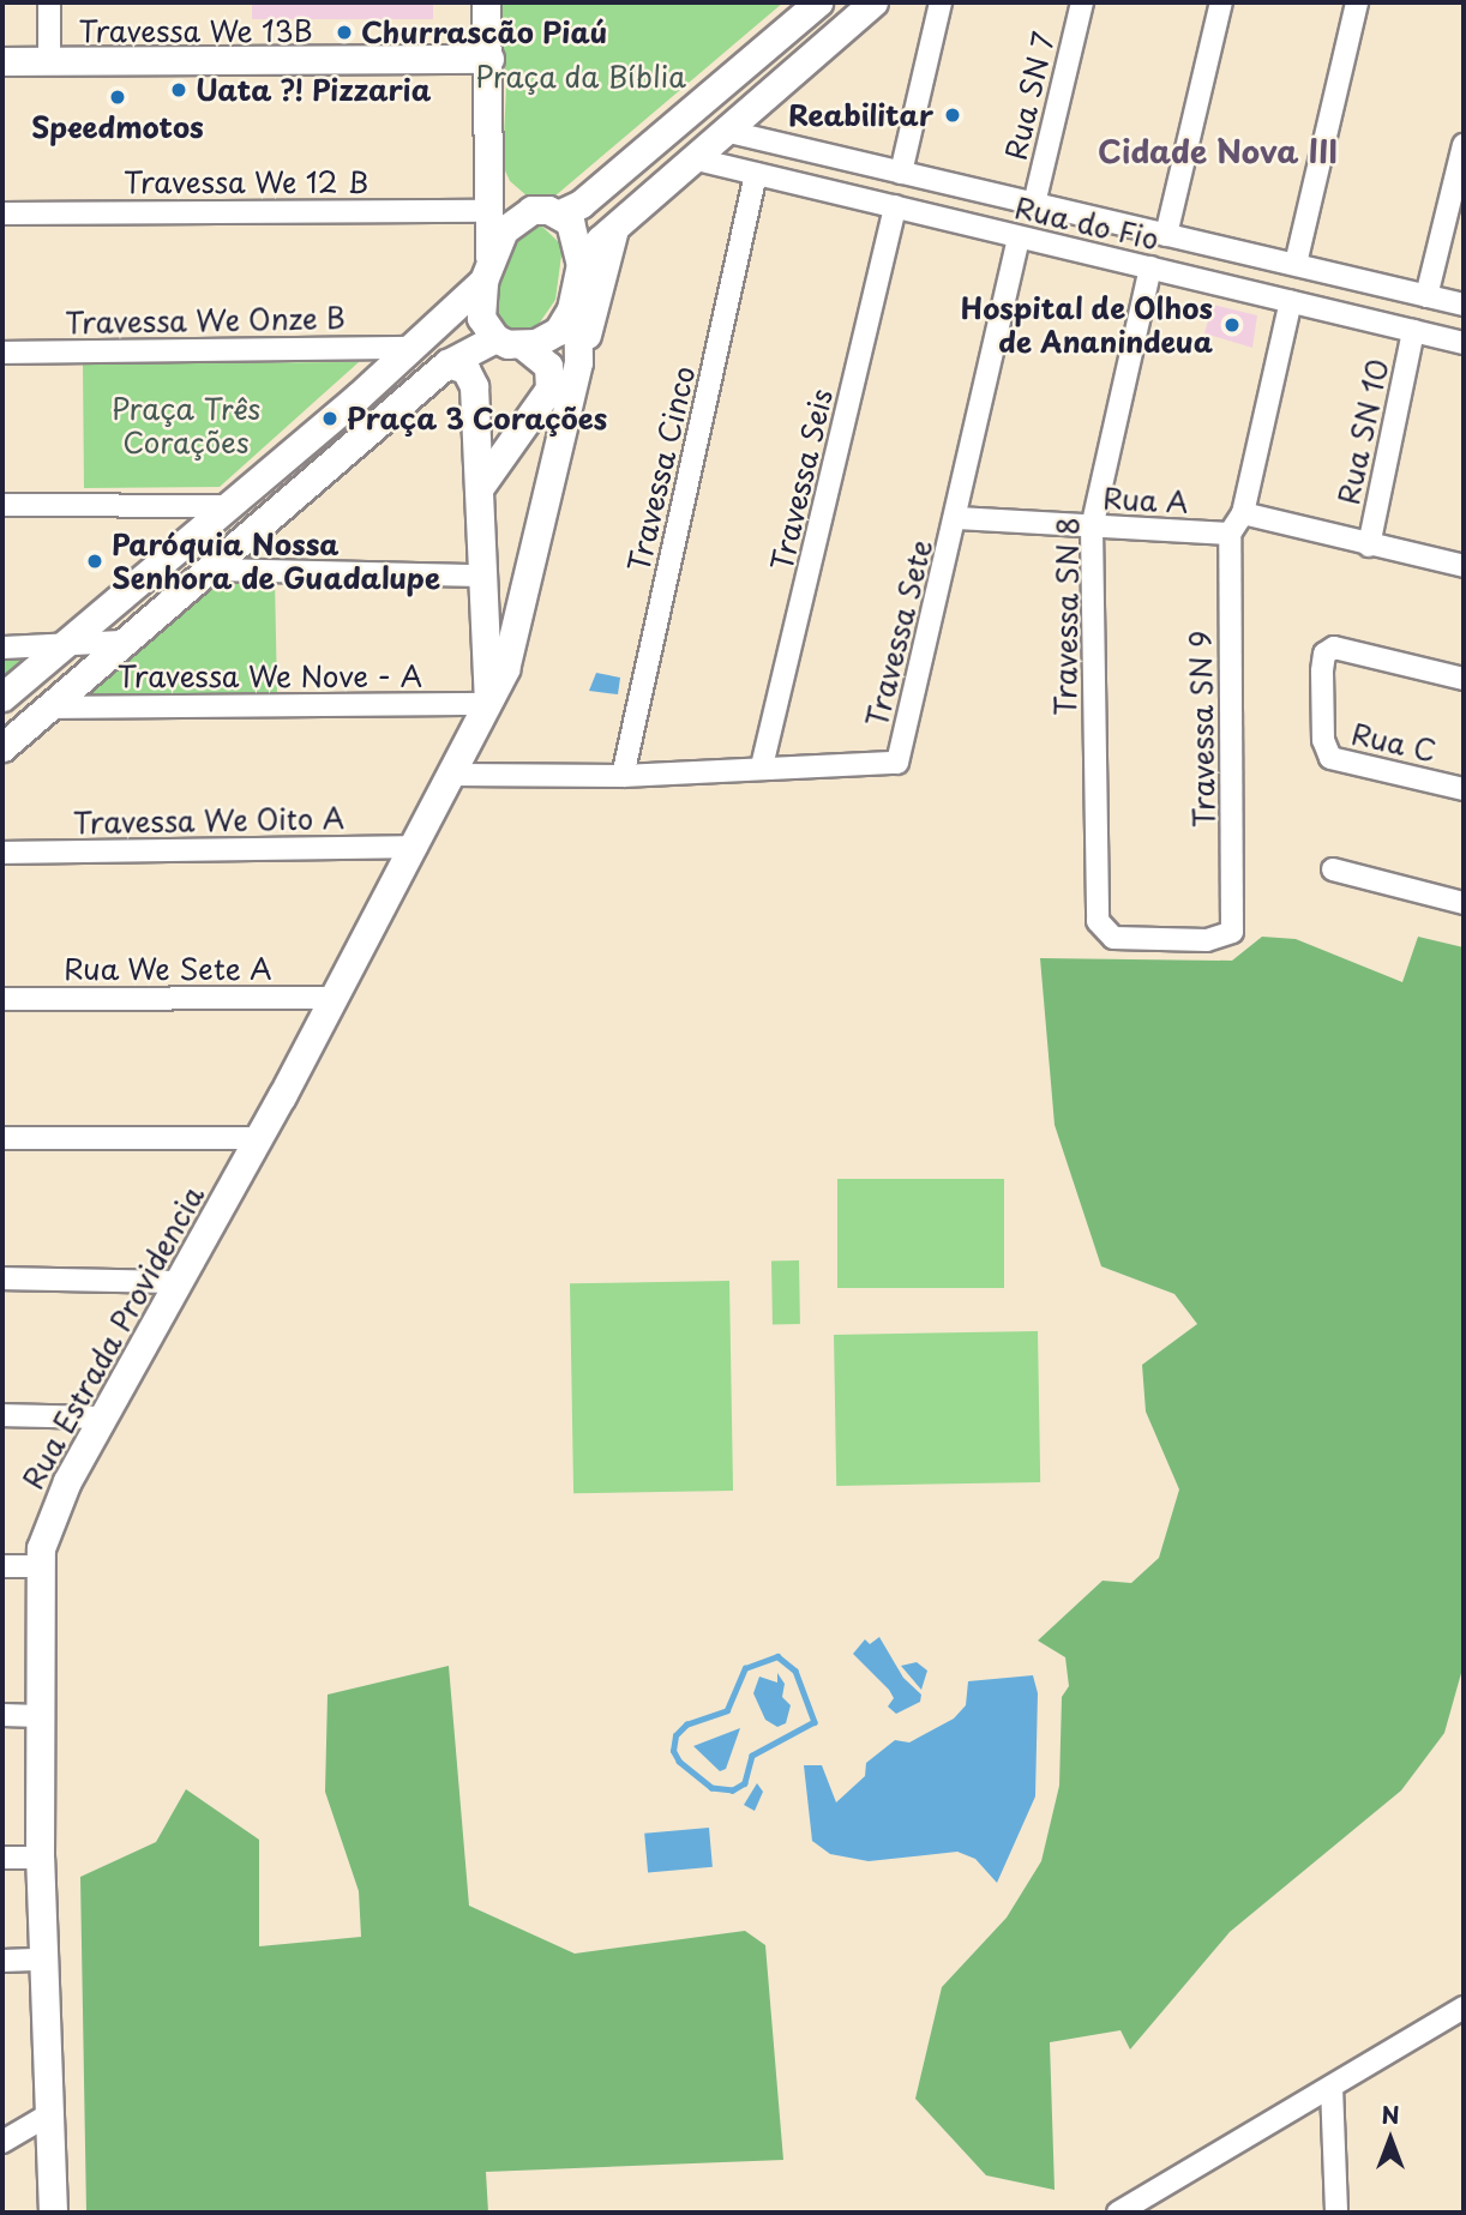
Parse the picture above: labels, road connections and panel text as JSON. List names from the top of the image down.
{
  "streets": {
    "main road": ["Travessa We 13B", "Rua Estrada Providencia"],
    "street": [
      "Rua SN 7",
      "Travessa We 12 B",
      "Rua do Fio",
      "Travessa We Onze B",
      "Rua SN 10",
      "Travessa Cinco",
      "Travessa Seis",
      "Rua A",
      "Travessa SN 8",
      "Travessa Sete",
      "Travessa We Nove - A",
      "Travessa SN 9",
      "Rua C",
      "Travessa We Oito A",
      "Rua We Sete A"
    ]
  },
  "crossings": [
    ["Rua SN 7", "Rua do Fio"],
    ["Rua do Fio", "Rua SN 10"],
    ["Rua do Fio", "Travessa Cinco"],
    ["Rua do Fio", "Travessa Seis"],
    ["Rua do Fio", "Travessa SN 8"],
    ["Rua do Fio", "Travessa Sete"],
    ["Travessa Seis", "Travessa Sete"],
    ["Rua A", "Travessa SN 8"],
    ["Rua A", "Travessa Sete"],
    ["Rua A", "Travessa SN 9"],
    ["Travessa SN 8", "Travessa SN 9"],
    ["Travessa We Nove - A", "Rua Estrada Providencia"],
    ["Travessa We Oito A", "Rua Estrada Providencia"],
    ["Rua We Sete A", "Rua Estrada Providencia"]
  ],
  "districts": ["Cidade Nova III"],
  "parks": ["Praça da Bíblia", "Praça Três Corações"],
  "places": [
    "Churrascão Piaú",
    "Uata ?! Pizzaria",
    "Speedmotos",
    "Reabilitar",
    "Hospital de Olhos de Ananindeua",
    "Praça 3 Corações",
    "Paróquia Nossa Senhora de Guadalupe"
  ],
  "north": "top"
}
